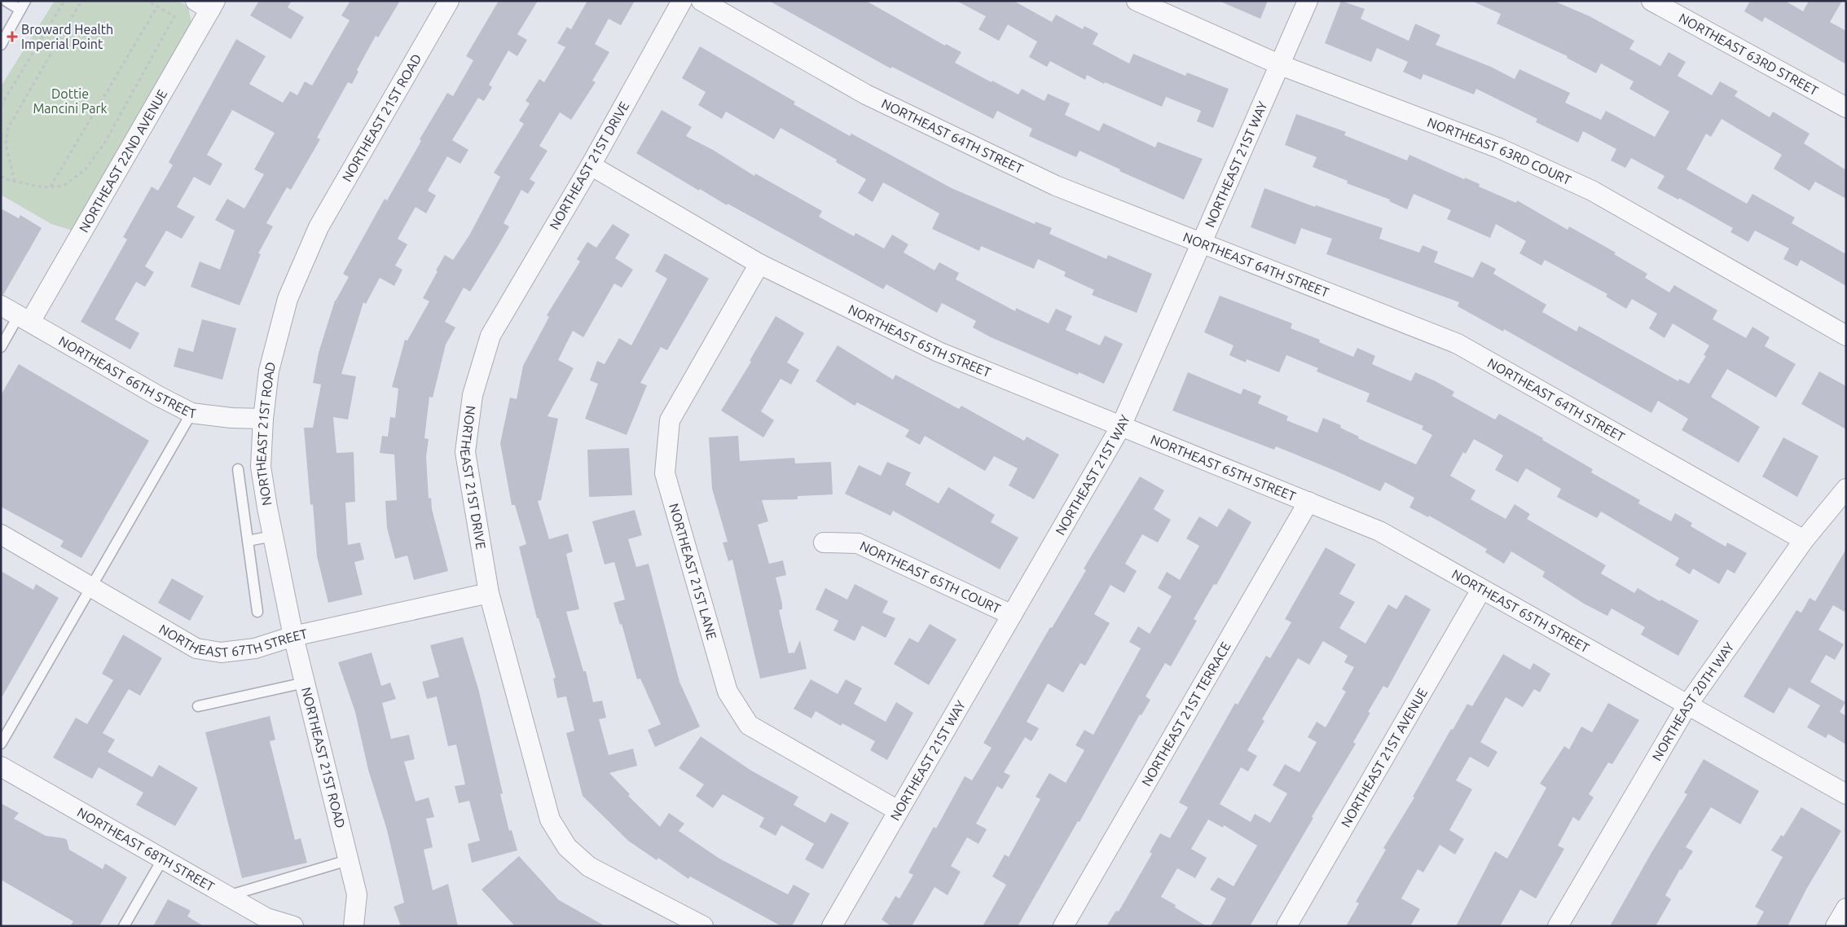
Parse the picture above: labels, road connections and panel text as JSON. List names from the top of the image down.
{
  "streets": {
    "street": [
      "NORTHEAST 63RD STREET",
      "NORTHEAST 21ST ROAD",
      "NORTHEAST 64TH STREET",
      "NORTHEAST 63RD COURT",
      "NORTHEAST 22ND AVENUE",
      "NORTHEAST 21ST DRIVE",
      "NORTHEAST 21ST WAY",
      "NORTHEAST 65TH STREET",
      "NORTHEAST 66TH STREET",
      "NORTHEAST 21ST LANE",
      "NORTHEAST 65TH COURT",
      "NORTHEAST 67TH STREET",
      "NORTHEAST 20TH WAY",
      "NORTHEAST 21ST TERRACE",
      "NORTHEAST 21ST AVENUE",
      "NORTHEAST 68TH STREET"
    ]
  },
  "crossings": [
    ["NORTHEAST 21ST ROAD", "NORTHEAST 66TH STREET"],
    ["NORTHEAST 21ST ROAD", "NORTHEAST 67TH STREET"],
    ["NORTHEAST 64TH STREET", "NORTHEAST 21ST WAY"],
    ["NORTHEAST 64TH STREET", "NORTHEAST 20TH WAY"],
    ["NORTHEAST 63RD COURT", "NORTHEAST 21ST WAY"],
    ["NORTHEAST 22ND AVENUE", "NORTHEAST 66TH STREET"],
    ["NORTHEAST 21ST DRIVE", "NORTHEAST 65TH STREET"],
    ["NORTHEAST 21ST DRIVE", "NORTHEAST 67TH STREET"],
    ["NORTHEAST 21ST WAY", "NORTHEAST 65TH STREET"],
    ["NORTHEAST 21ST WAY", "NORTHEAST 21ST LANE"],
    ["NORTHEAST 21ST WAY", "NORTHEAST 65TH COURT"],
    ["NORTHEAST 65TH STREET", "NORTHEAST 21ST LANE"],
    ["NORTHEAST 65TH STREET", "NORTHEAST 20TH WAY"],
    ["NORTHEAST 65TH STREET", "NORTHEAST 21ST TERRACE"],
    ["NORTHEAST 65TH STREET", "NORTHEAST 21ST AVENUE"]
  ],
  "parks": ["Dottie Mancini Park"],
  "places": {
    "health": ["Broward Health Imperial Point"]
  }
}
